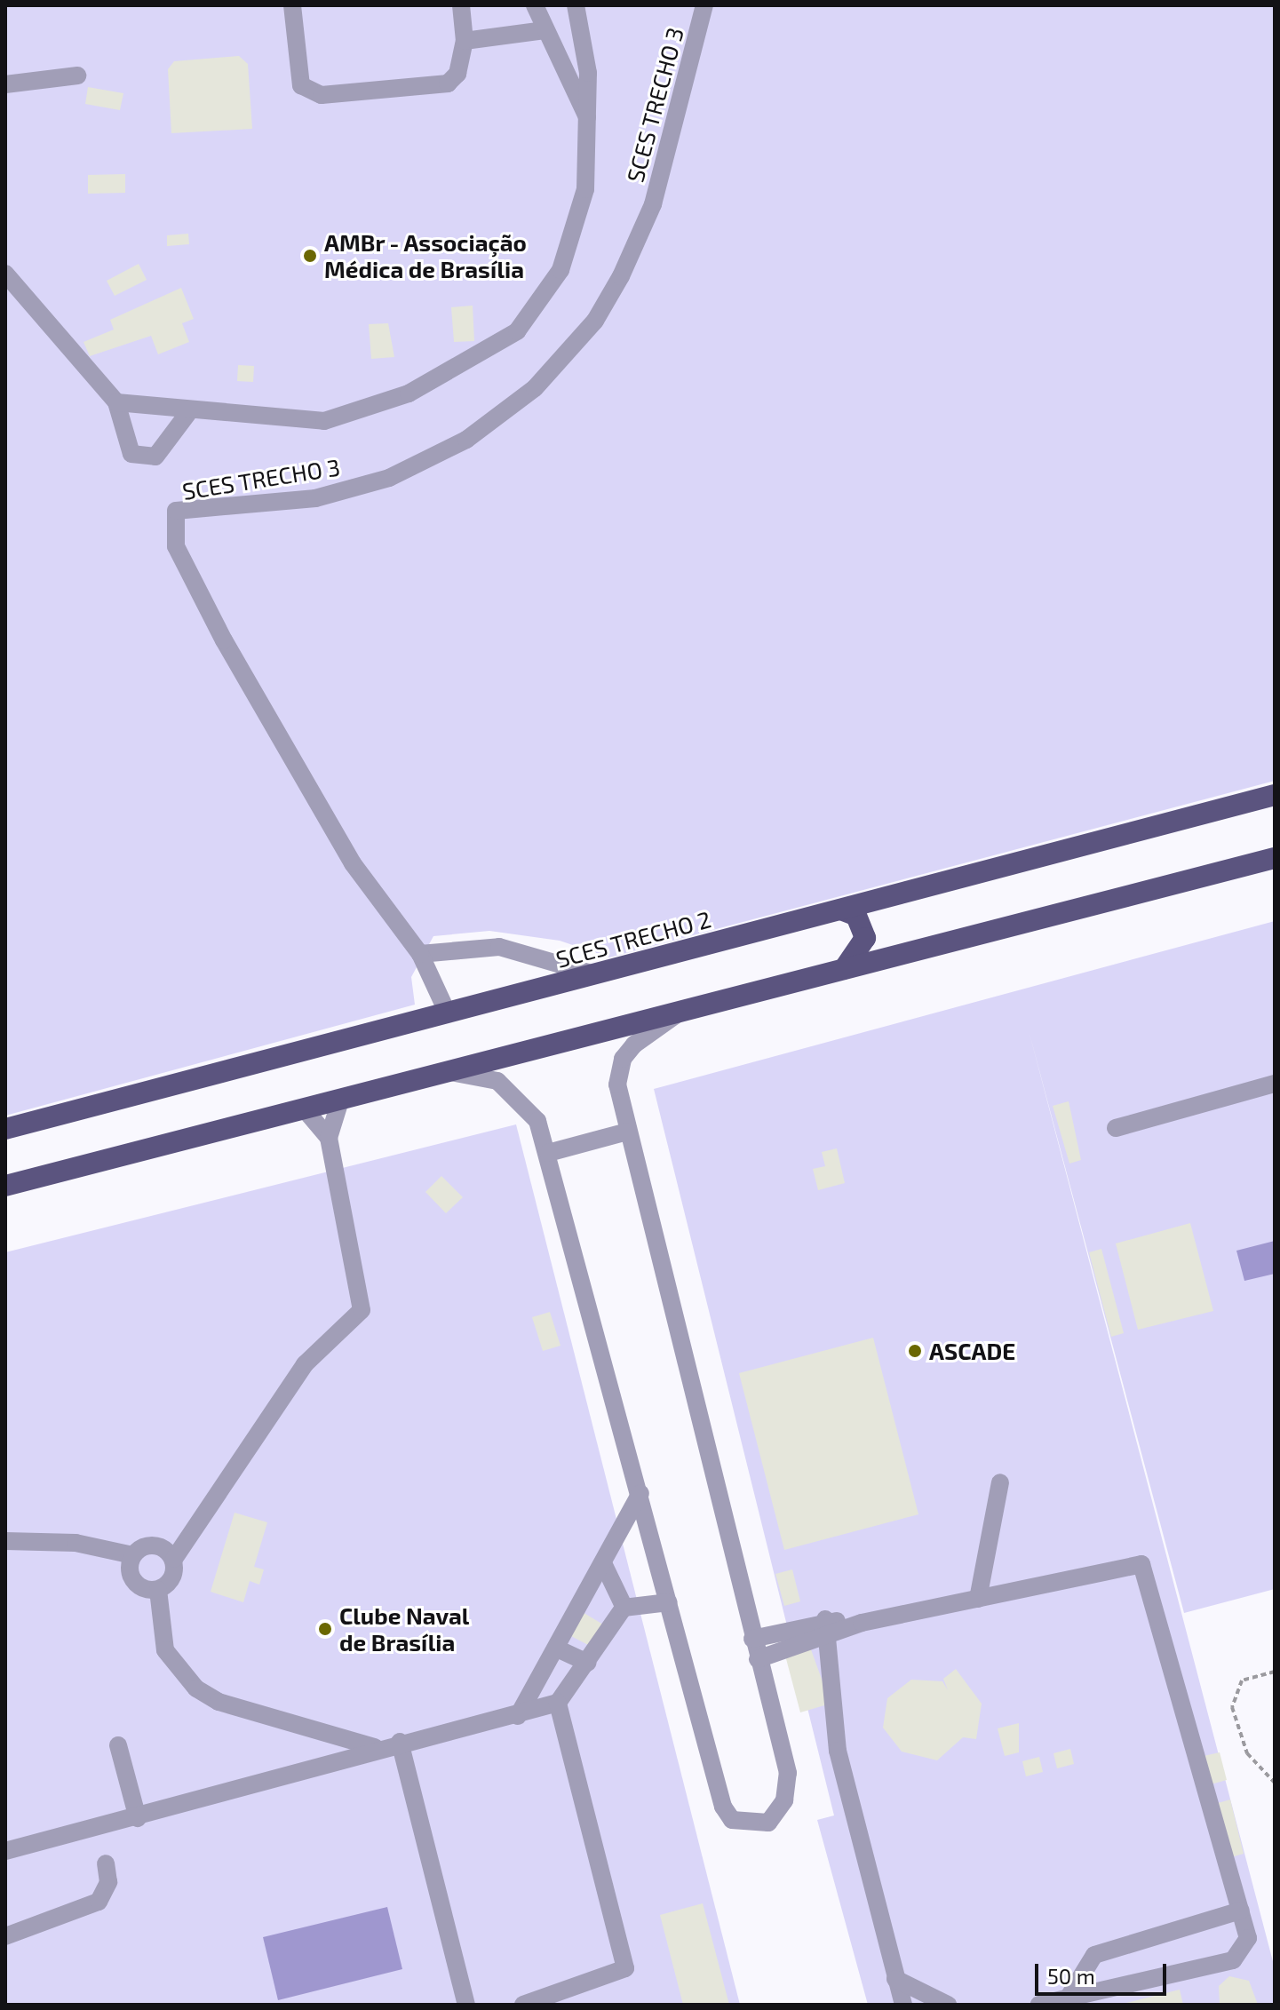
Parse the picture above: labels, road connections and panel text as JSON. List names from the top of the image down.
{
  "streets": {
    "main road": ["SCES TRECHO 2"],
    "street": ["SCES TRECHO 3"]
  },
  "crossings": [
    ["SCES TRECHO 3", "SCES TRECHO 2"]
  ],
  "places": ["AMBr - Associação Médica de Brasília", "ASCADE", "Clube Naval de Brasília"],
  "scale_bar": "50 m"
}
